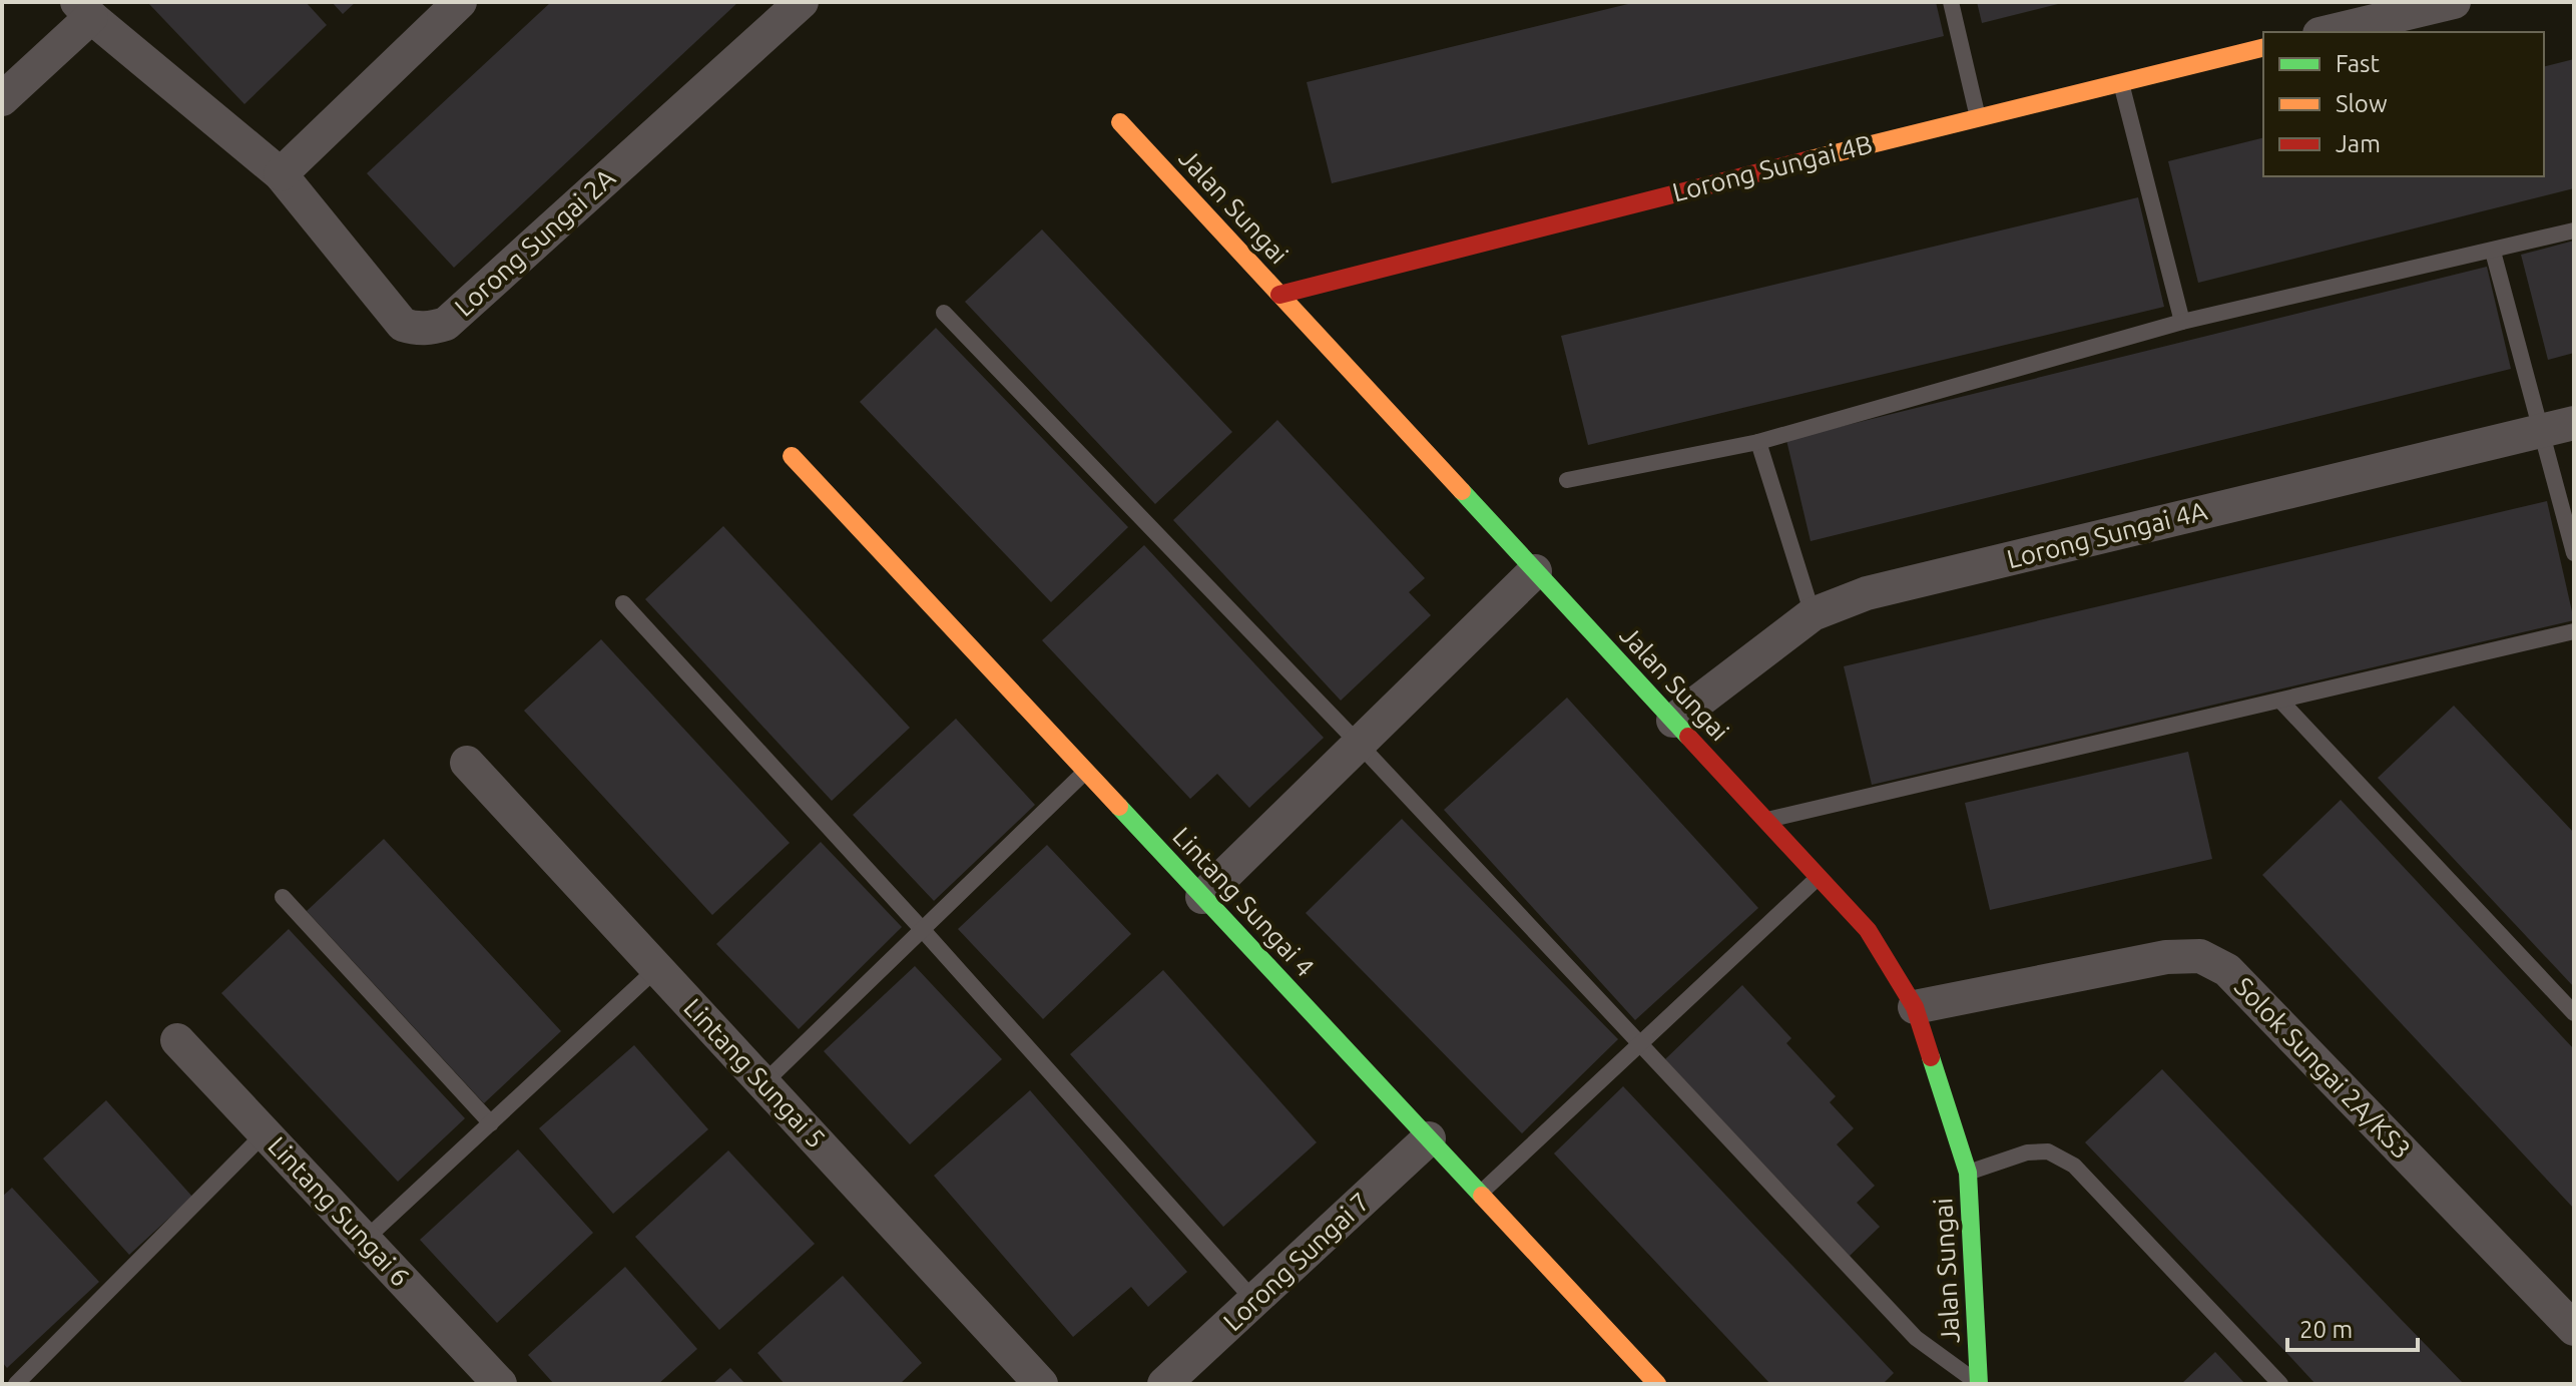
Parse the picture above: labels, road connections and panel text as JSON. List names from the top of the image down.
{
  "streets": {
    "street": [
      "Lorong Sungai 4B",
      "Jalan Sungai",
      "Lorong Sungai 2A",
      "Lorong Sungai 4A",
      "Lintang Sungai 4",
      "Solok Sungai 2A/KS3",
      "Lintang Sungai 5",
      "Lintang Sungai 6",
      "Lorong Sungai 7"
    ]
  },
  "crossings": [
    ["Lorong Sungai 4B", "Jalan Sungai"],
    ["Jalan Sungai", "Lorong Sungai 4A"],
    ["Jalan Sungai", "Solok Sungai 2A/KS3"],
    ["Lintang Sungai 4", "Lorong Sungai 7"]
  ],
  "legend": ["Fast", "Slow", "Jam"],
  "scale_bar": "20 m"
}
